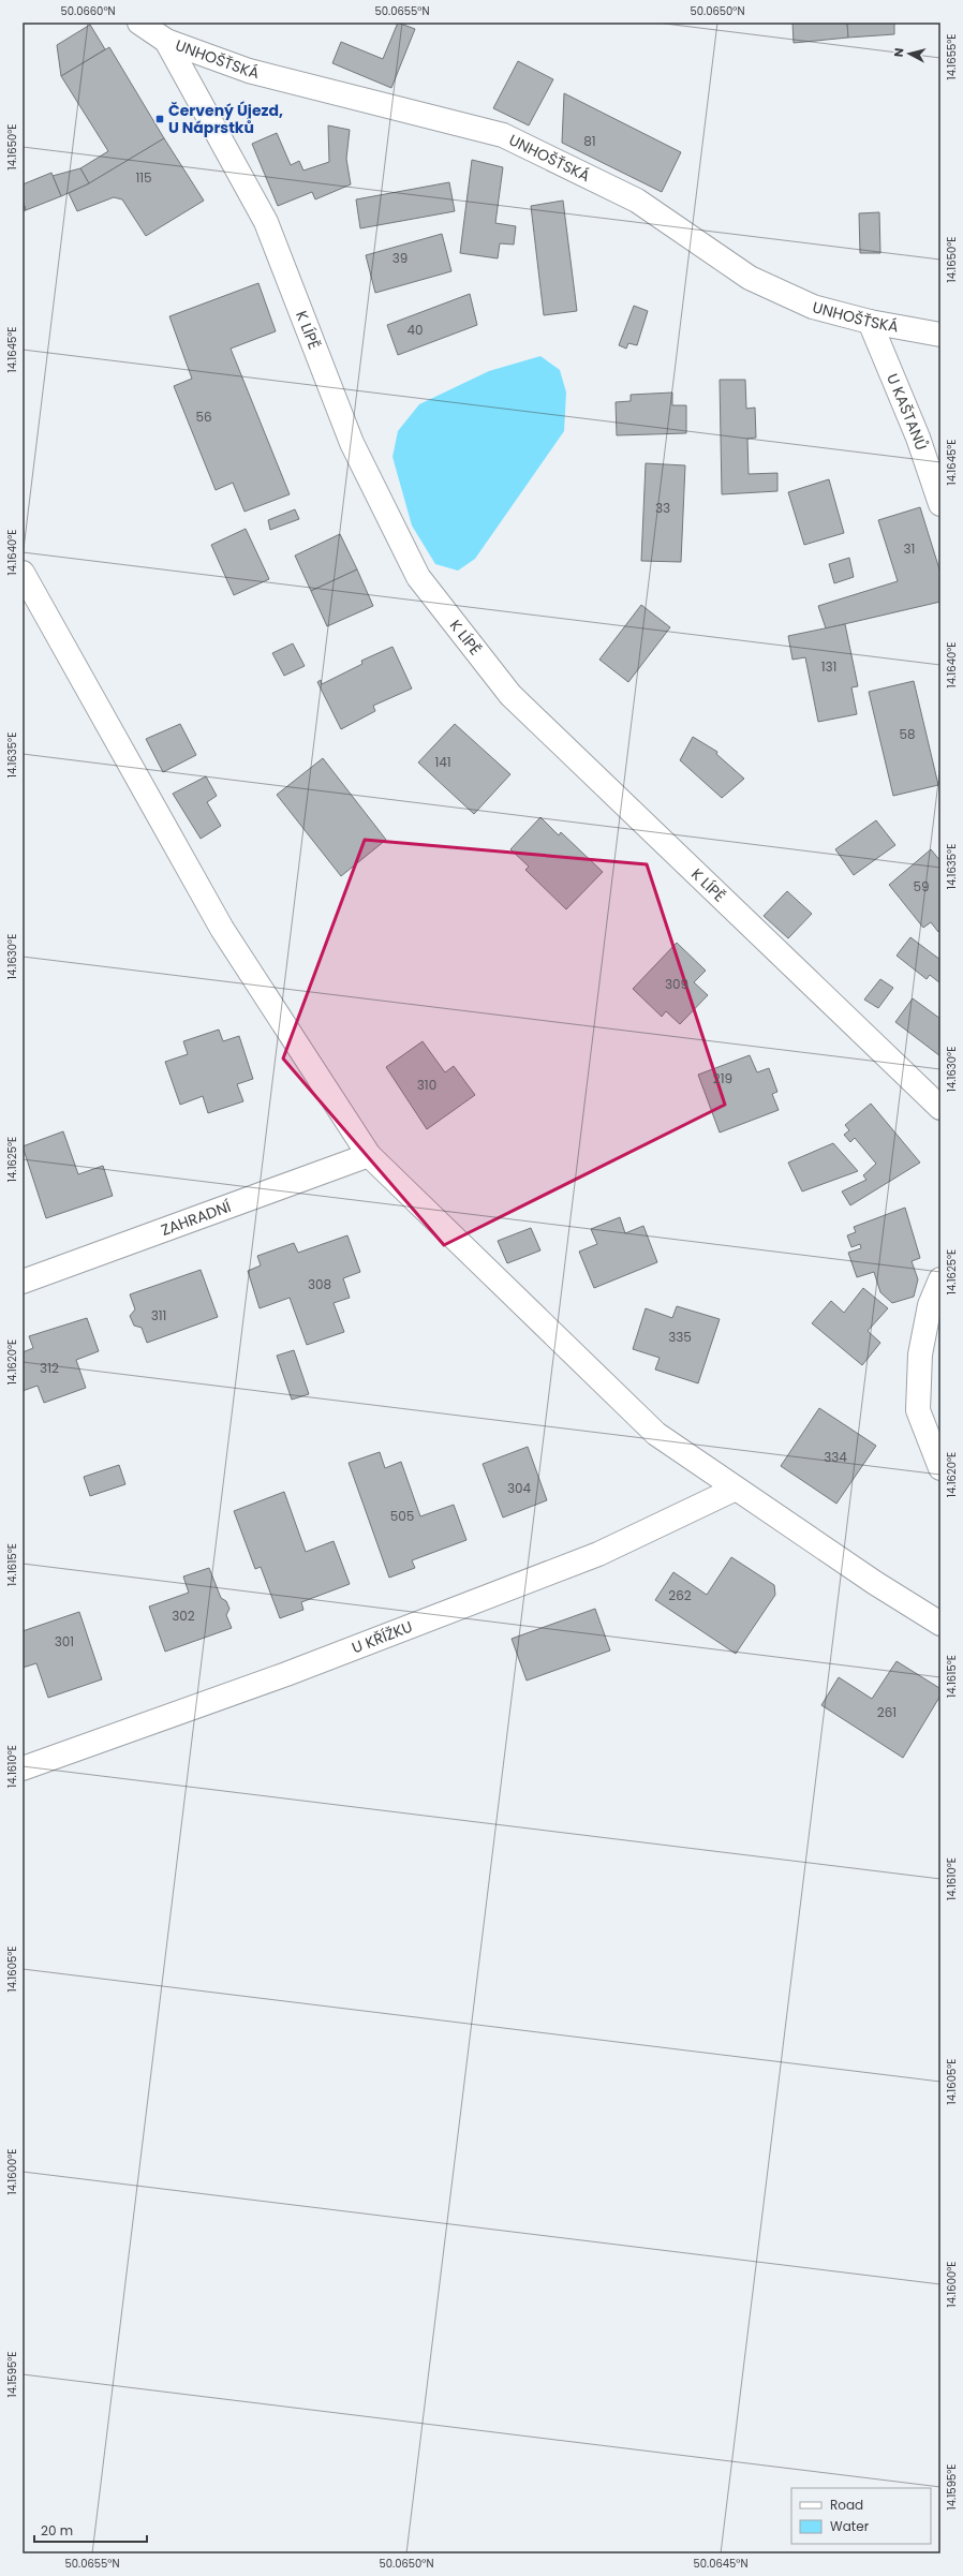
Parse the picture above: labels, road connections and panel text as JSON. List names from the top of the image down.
{
  "streets": {
    "street": [
      "UNHOŠŤSKÁ",
      "K LÍPĚ",
      "U KAŠTANŮ",
      "ZAHRADNÍ",
      "U KŘÍŽKU"
    ]
  },
  "crossings": [
    ["UNHOŠŤSKÁ", "K LÍPĚ"],
    ["UNHOŠŤSKÁ", "U KAŠTANŮ"]
  ],
  "places": {
    "transit": ["Červený Újezd, U Náprstků"]
  },
  "house_numbers": [
    "81",
    "115",
    "39",
    "40",
    "56",
    "33",
    "31",
    "131",
    "58",
    "141",
    "59",
    "309",
    "219",
    "310",
    "308",
    "311",
    "335",
    "312",
    "334",
    "304",
    "505",
    "262",
    "302",
    "301",
    "261"
  ],
  "legend": ["Road", "Water"],
  "scale_bar": "20 m",
  "north": "left",
  "coordinates": [
    "50.0660°N",
    "50.0655°N",
    "50.0650°N",
    "14.1655°E",
    "14.1650°E",
    "14.1645°E",
    "14.1640°E",
    "14.1635°E",
    "14.1630°E",
    "14.1625°E",
    "14.1620°E",
    "14.1615°E",
    "14.1610°E",
    "14.1605°E",
    "14.1600°E",
    "14.1595°E",
    "50.0645°N"
  ]
}
